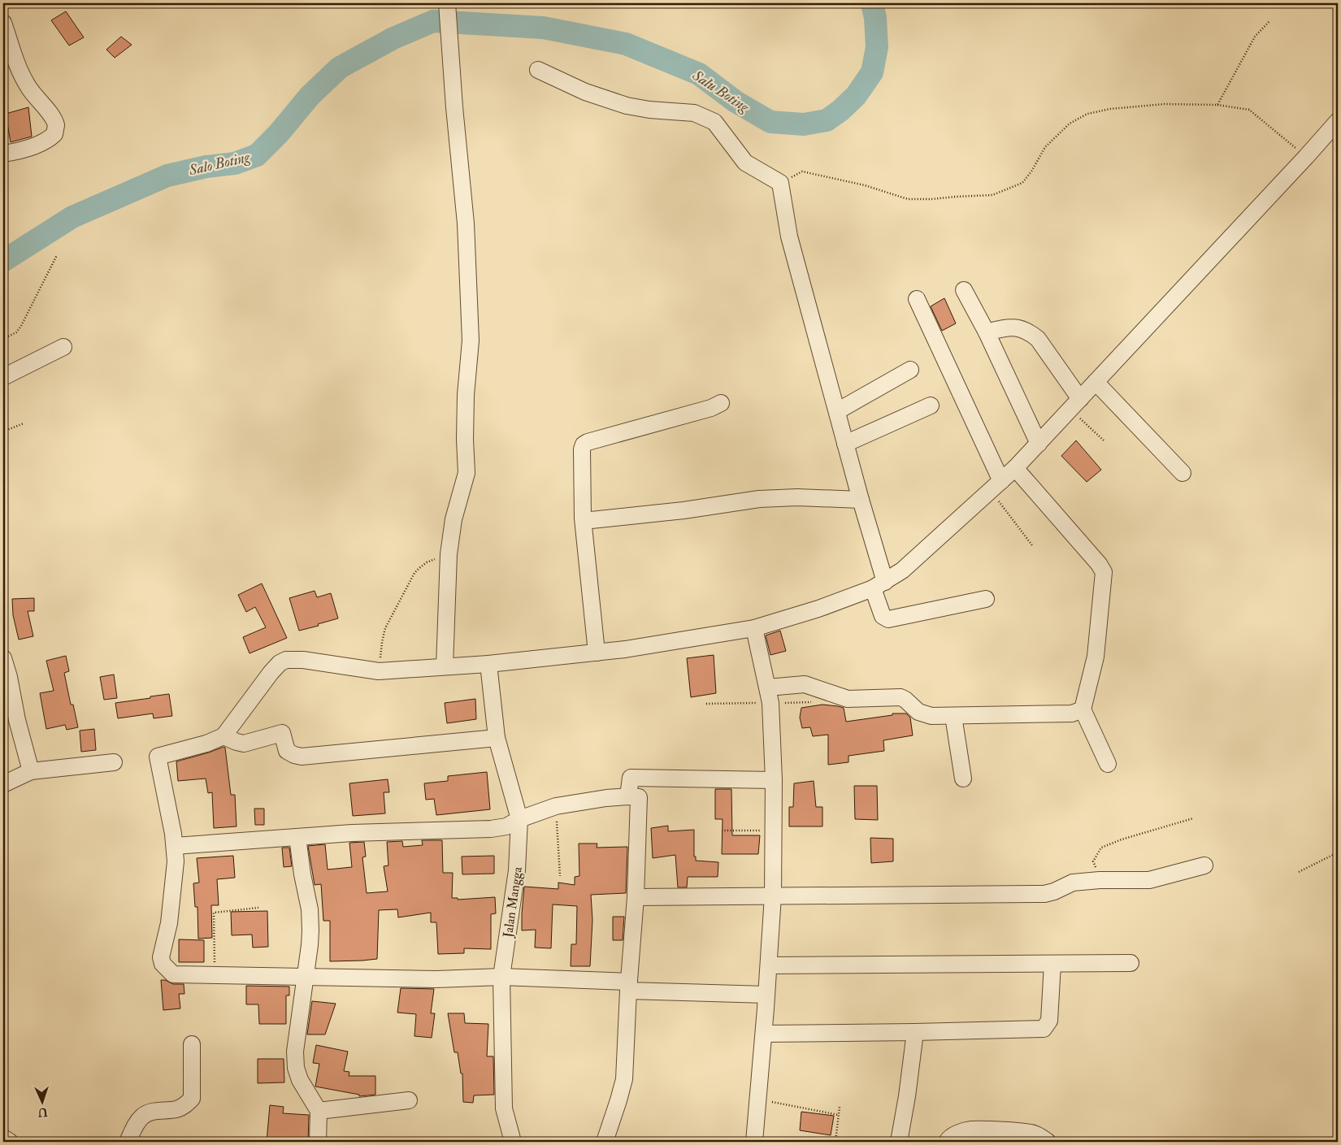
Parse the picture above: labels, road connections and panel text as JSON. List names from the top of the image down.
{
  "streets": {
    "street": ["Jalan Mangga"]
  },
  "water": ["Salu Boting", "Salo Boting"],
  "north": "bottom"
}
